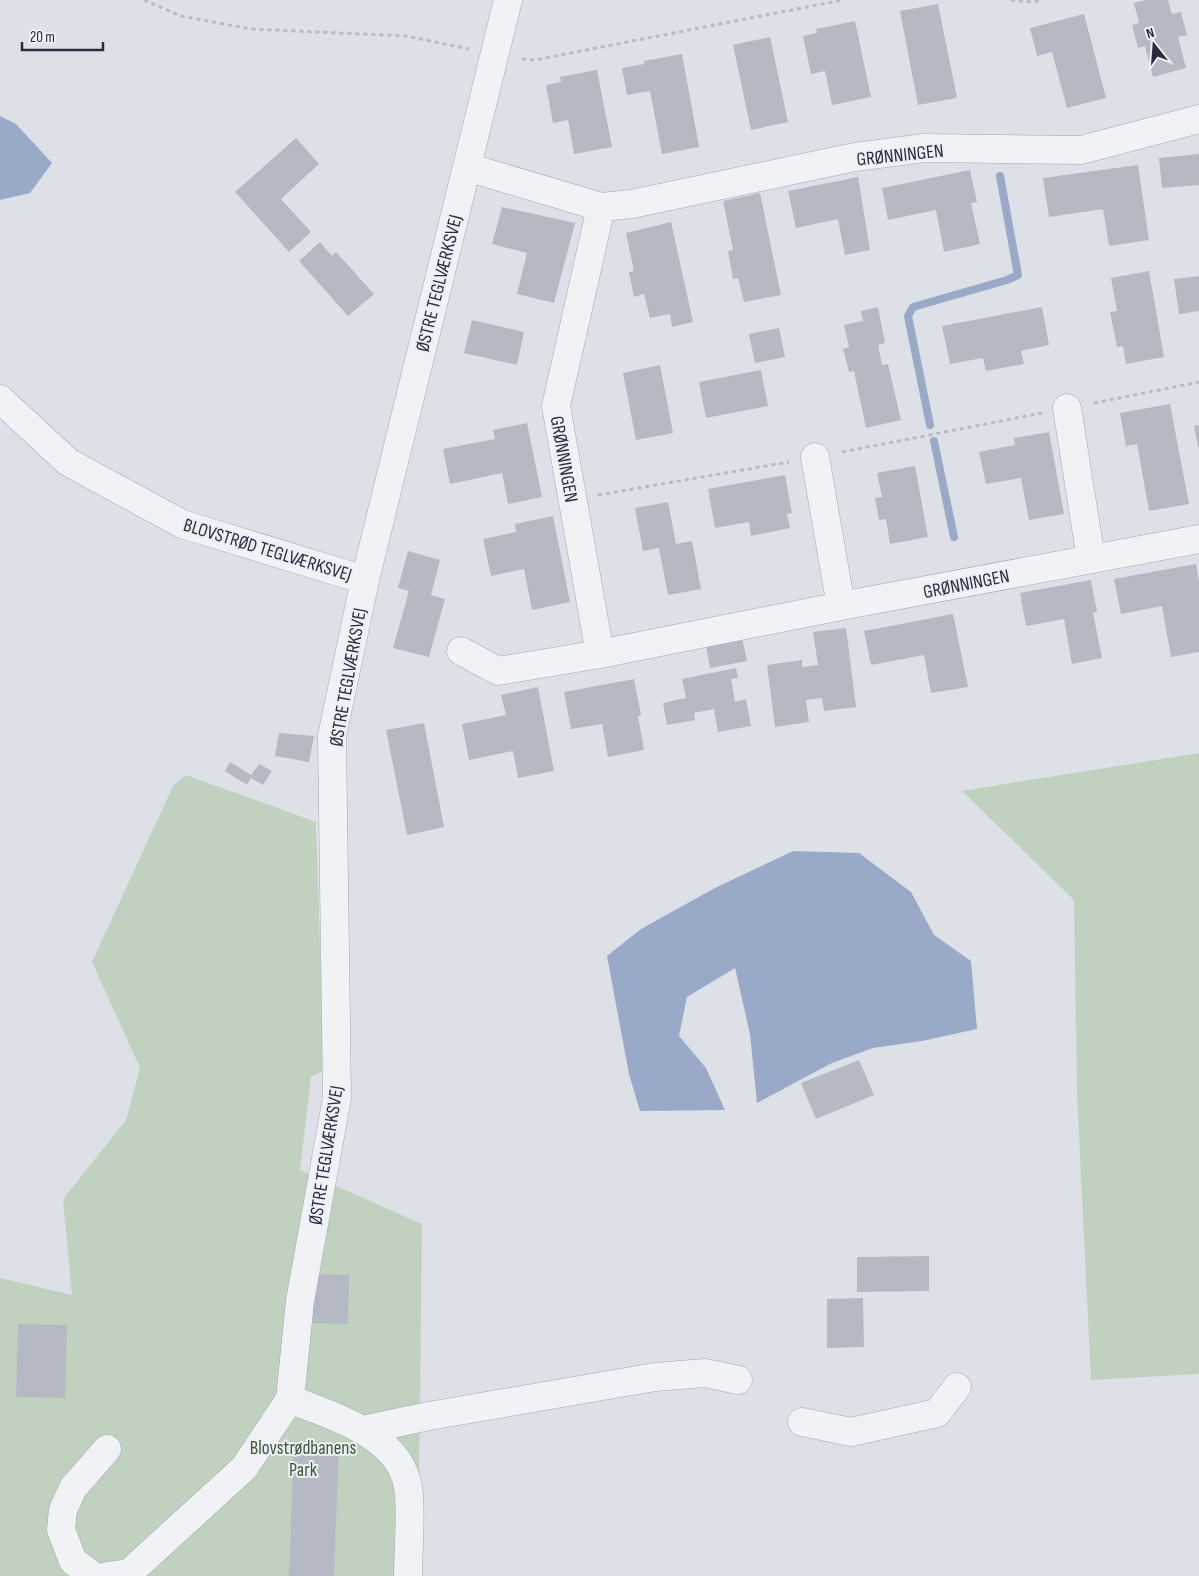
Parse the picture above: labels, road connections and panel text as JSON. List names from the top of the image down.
{
  "streets": {
    "street": ["GRØNNINGEN", "ØSTRE TEGLVÆRKSVEJ", "BLOVSTRØD TEGLVÆRKSVEJ"]
  },
  "crossings": [
    ["GRØNNINGEN", "ØSTRE TEGLVÆRKSVEJ"],
    ["ØSTRE TEGLVÆRKSVEJ", "BLOVSTRØD TEGLVÆRKSVEJ"]
  ],
  "parks": ["Blovstrødbanens Park"],
  "scale_bar": "20 m",
  "north": "top"
}
